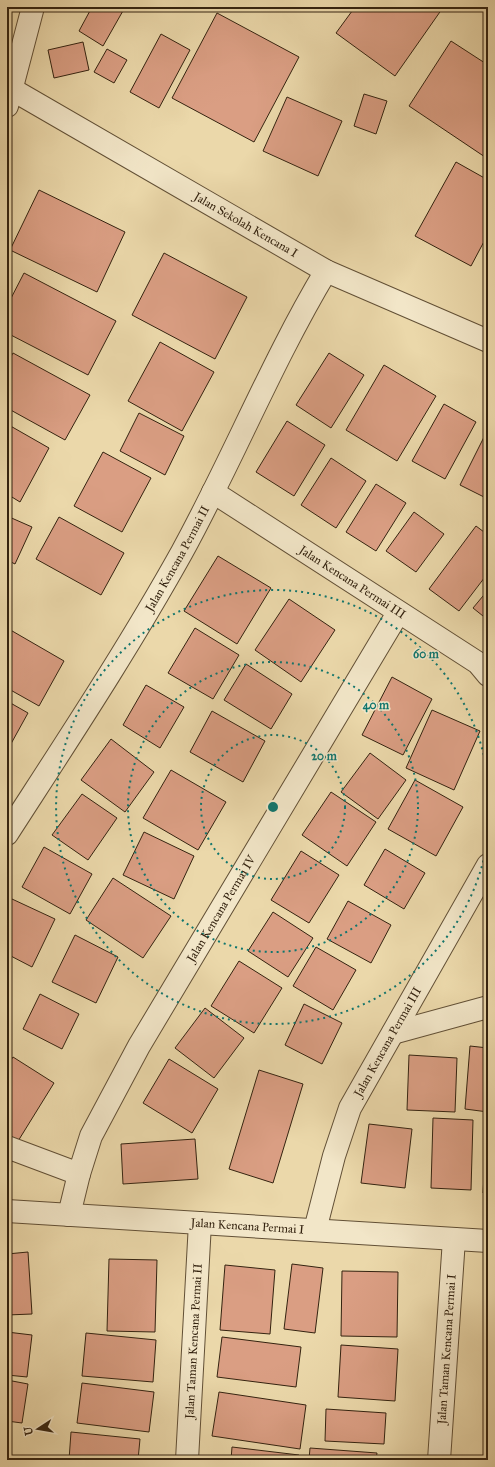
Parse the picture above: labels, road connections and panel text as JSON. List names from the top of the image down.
{
  "streets": {
    "street": [
      "Jalan Sekolah Kencana I",
      "Jalan Kencana Permai II",
      "Jalan Kencana Permai III",
      "Jalan Kencana Permai IV",
      "Jalan Kencana Permai I",
      "Jalan Taman Kencana Permai II",
      "Jalan Taman Kencana Permai I"
    ]
  },
  "crossings": [
    ["Jalan Sekolah Kencana I", "Jalan Kencana Permai II"],
    ["Jalan Kencana Permai II", "Jalan Kencana Permai III"],
    ["Jalan Kencana Permai III", "Jalan Kencana Permai IV"],
    ["Jalan Kencana Permai III", "Jalan Kencana Permai I"],
    ["Jalan Kencana Permai IV", "Jalan Kencana Permai I"],
    ["Jalan Kencana Permai I", "Jalan Taman Kencana Permai II"],
    ["Jalan Kencana Permai I", "Jalan Taman Kencana Permai I"]
  ],
  "north": "left",
  "rings": ["60 m", "40 m", "20 m"]
}
